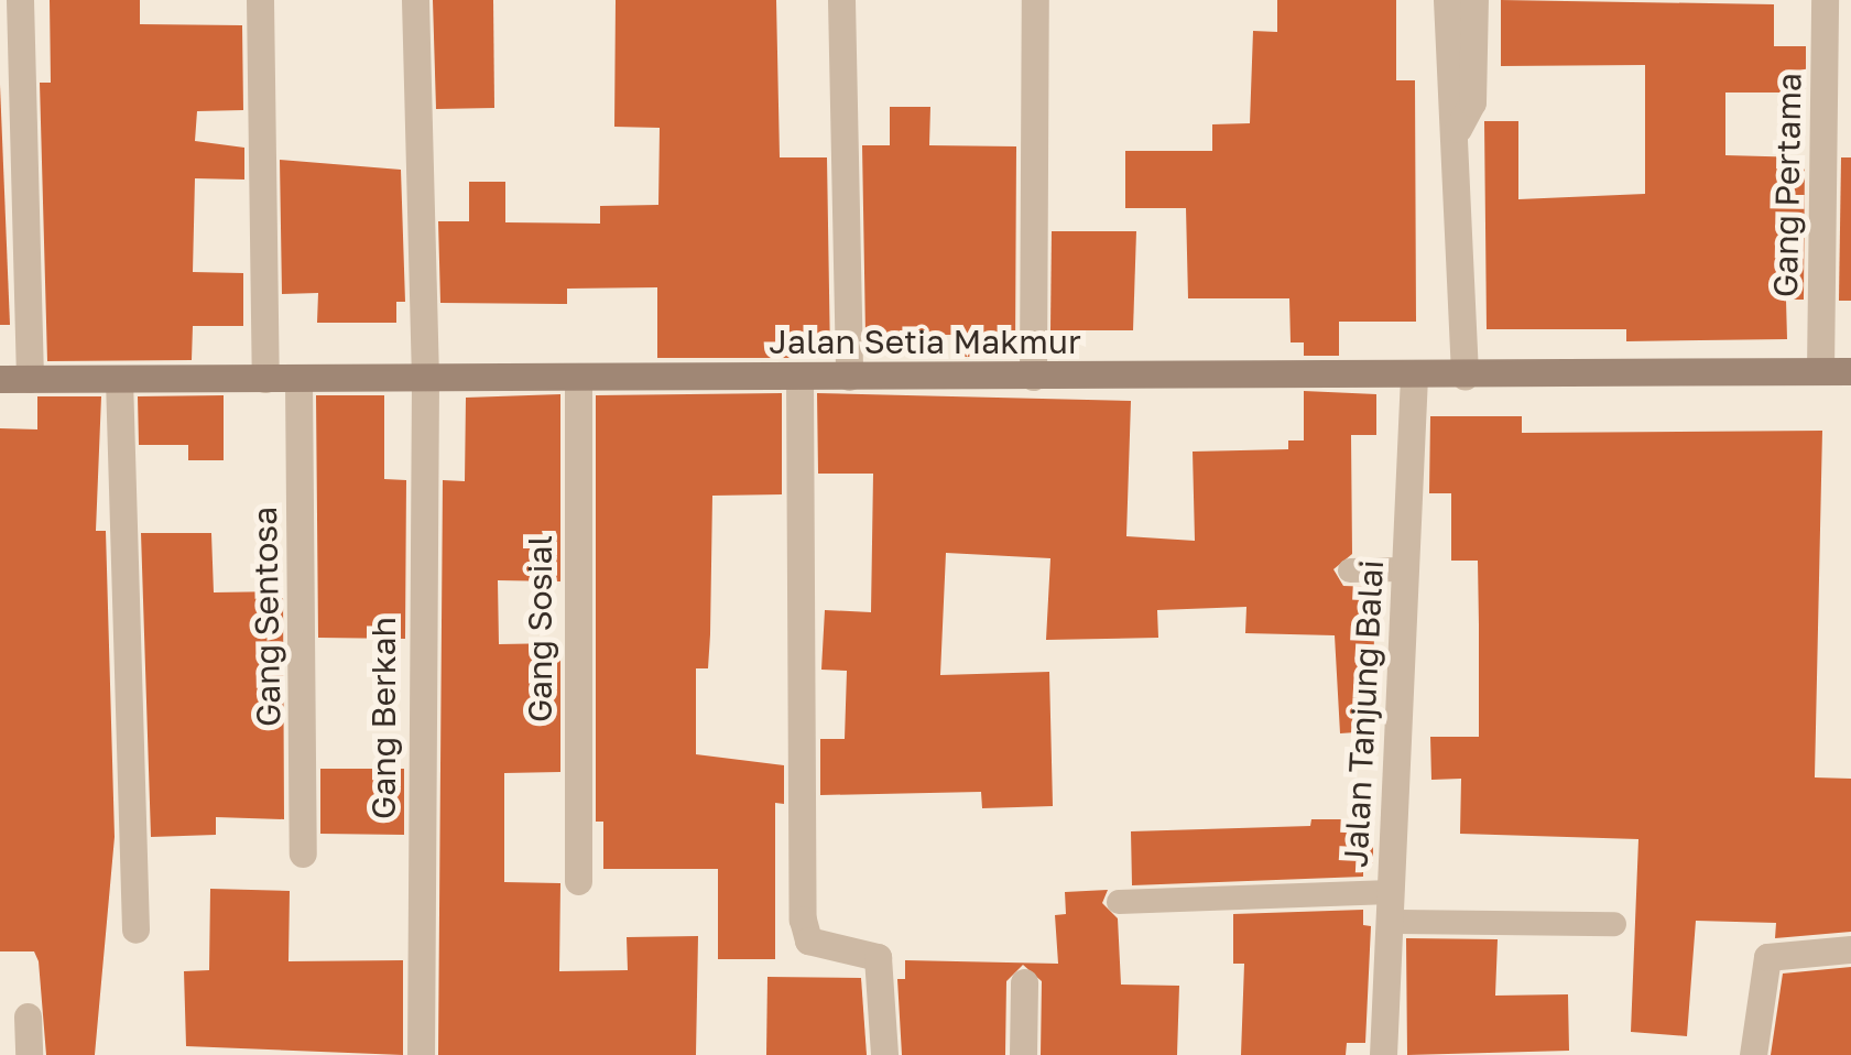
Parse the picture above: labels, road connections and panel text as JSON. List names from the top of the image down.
{
  "streets": {
    "main road": ["Jalan Setia Makmur"],
    "street": [
      "Gang Pertama",
      "Gang Sentosa",
      "Gang Sosial",
      "Jalan Tanjung Balai",
      "Gang Berkah"
    ]
  },
  "crossings": [
    ["Gang Pertama", "Jalan Setia Makmur"],
    ["Jalan Setia Makmur", "Gang Sentosa"],
    ["Jalan Setia Makmur", "Gang Sosial"],
    ["Jalan Setia Makmur", "Jalan Tanjung Balai"],
    ["Jalan Setia Makmur", "Gang Berkah"]
  ]
}
